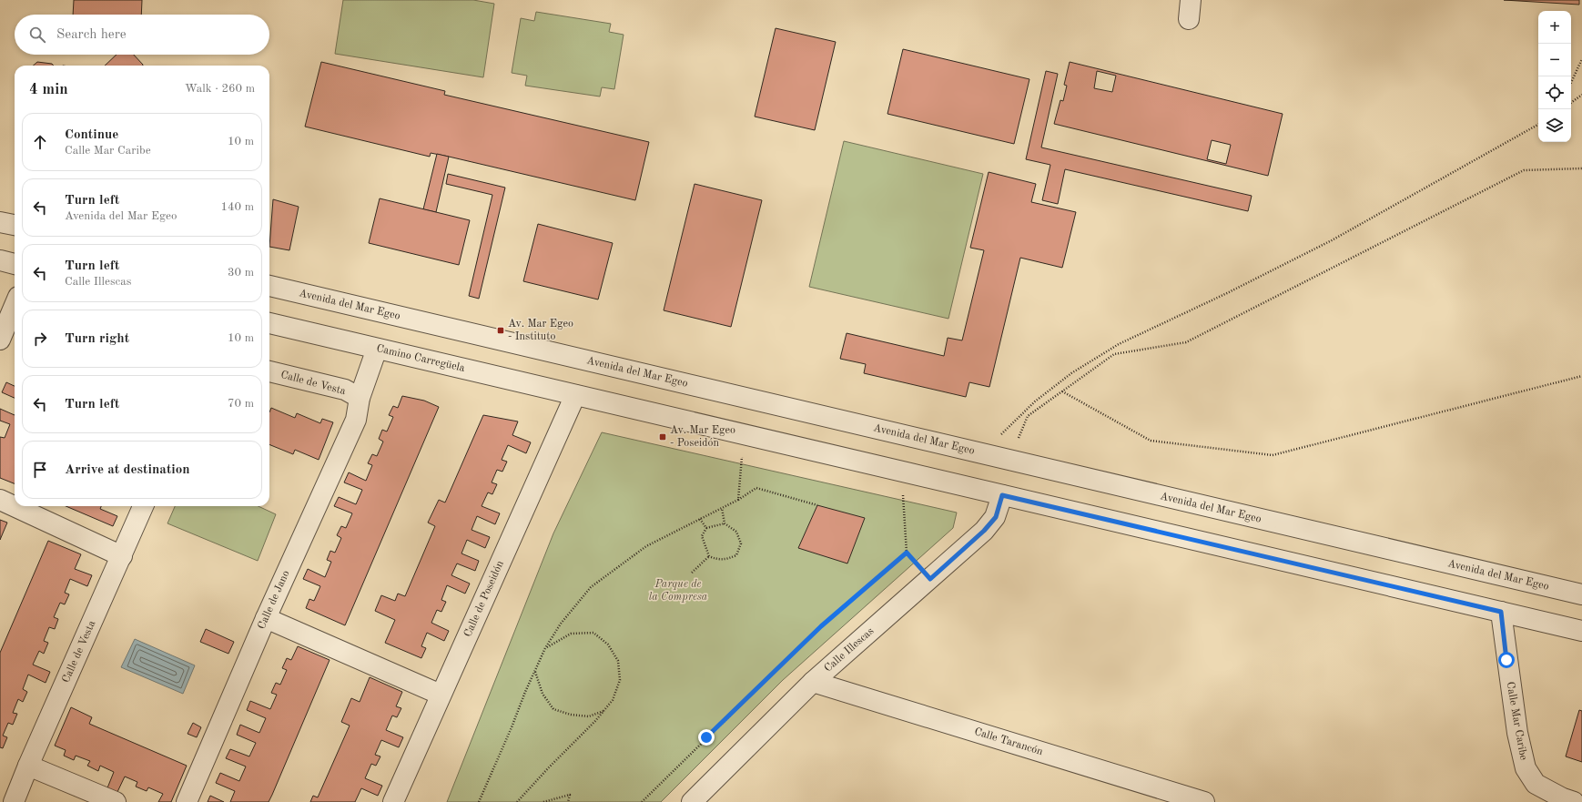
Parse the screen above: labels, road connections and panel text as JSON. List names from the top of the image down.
{
  "streets": {
    "street": [
      "Avenida del Mar Egeo",
      "Camino Carregüela",
      "Calle de Vesta",
      "Calle de Poseidón",
      "Calle de Jano",
      "Calle Illescas",
      "Calle Mar Caribe",
      "Calle Tarancón"
    ]
  },
  "crossings": [
    ["Camino Carregüela", "Calle de Poseidón"],
    ["Camino Carregüela", "Calle de Jano"],
    ["Calle de Vesta", "Calle de Jano"],
    ["Calle Illescas", "Calle Tarancón"]
  ],
  "parks": ["Parque de la Compresa"],
  "places": {
    "transit": ["Av. Mar Egeo - Instituto", "Av. Mar Egeo - Poseidón"]
  },
  "page": {
    "map_buttons": ["+", "−"],
    "search": "Search here",
    "heading": ["4 min", "Walk · 260 m"],
    "list": [
      ["Continue", "Calle Mar Caribe", "10 m"],
      ["Turn left", "Avenida del Mar Egeo", "140 m"],
      ["Turn left", "Calle Illescas", "30 m"],
      ["Turn right", "10 m"],
      ["Turn left", "70 m"],
      "Arrive at destination"
    ]
  }
}
